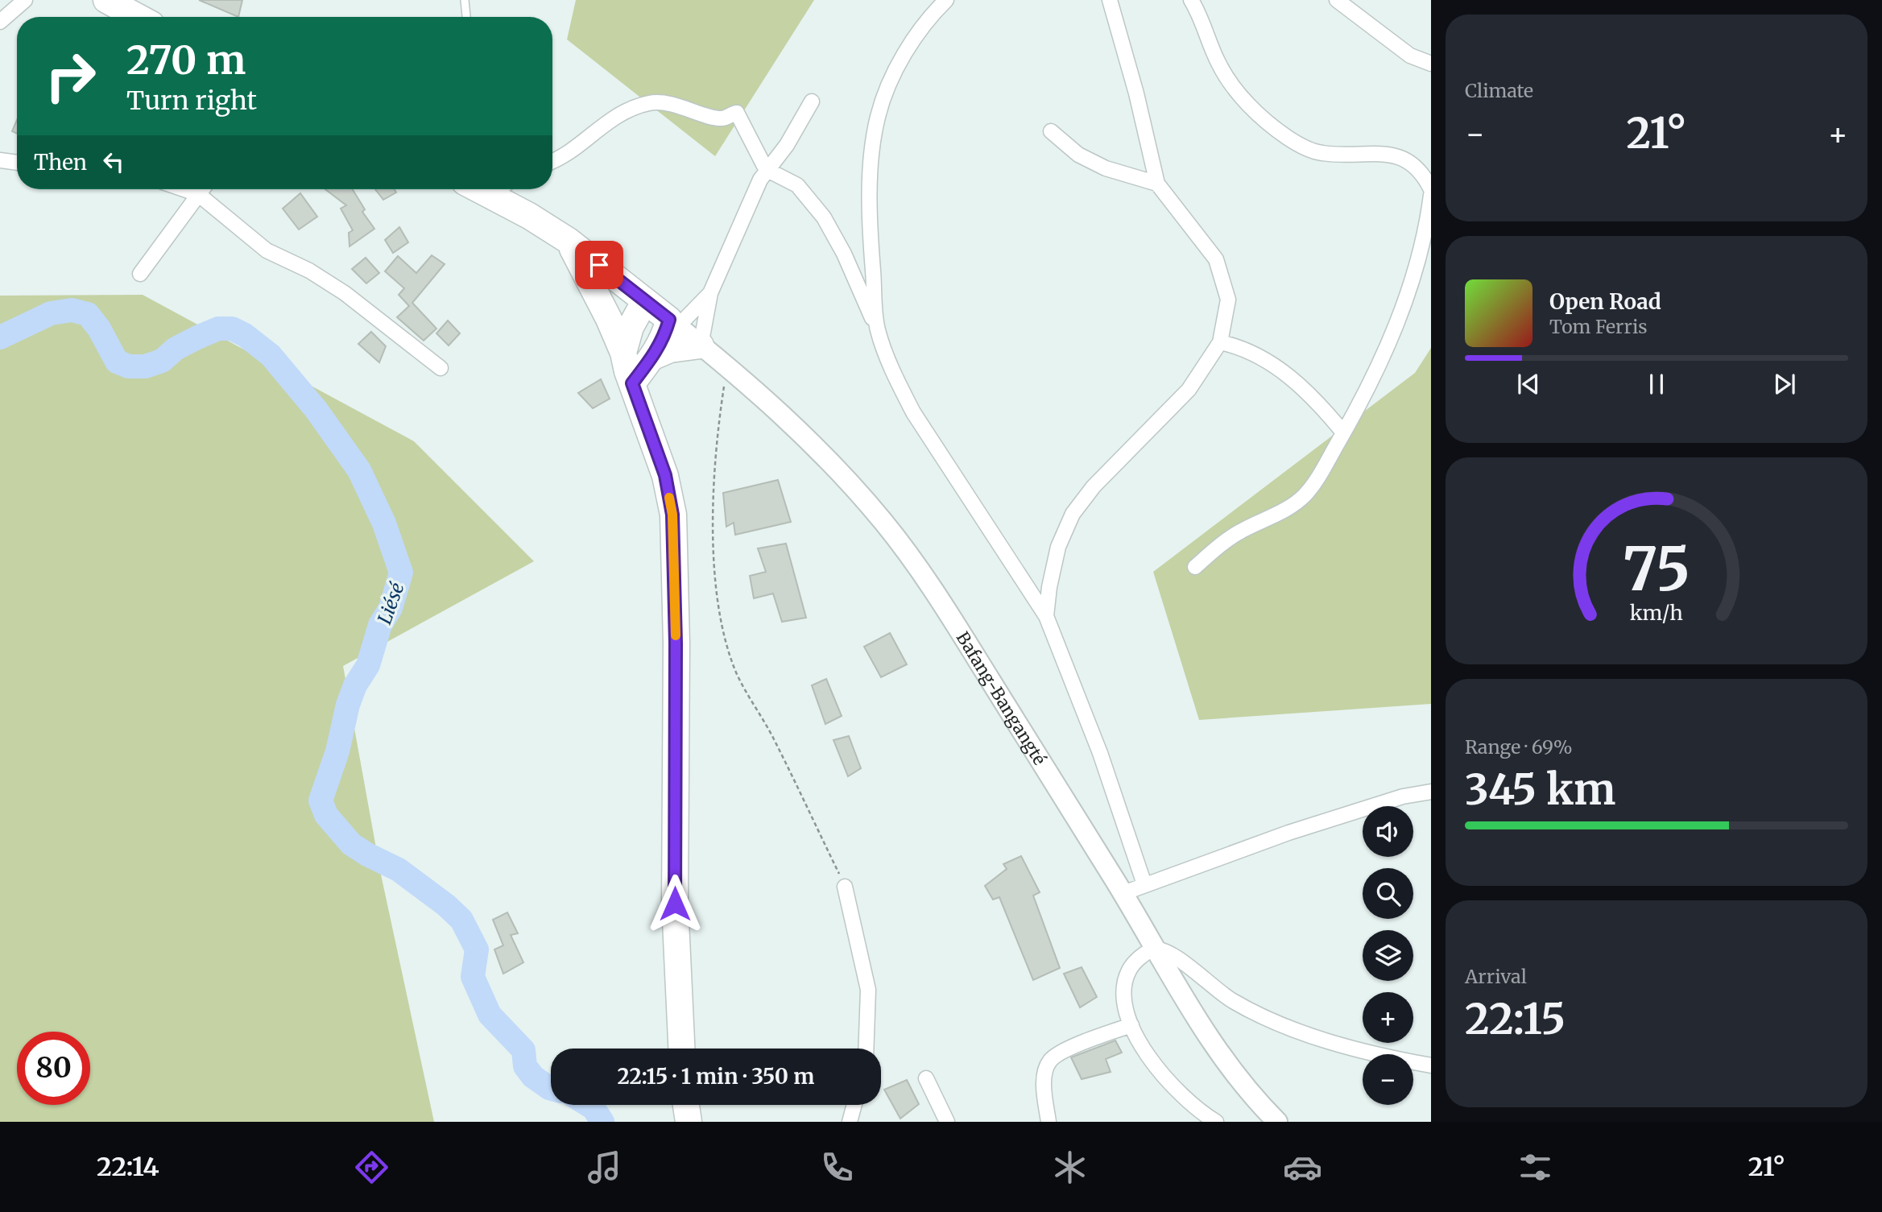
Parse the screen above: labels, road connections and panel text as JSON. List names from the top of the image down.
{
  "streets": {
    "street": ["Bafang-Bangangté"]
  },
  "water": ["Liésé"],
  "page": {
    "tile": [
      "Climate",
      ["Range · 69%", "345 km"],
      ["Arrival", "22:15"]
    ],
    "turn": ["270 m", "Turn right"],
    "heat": ["−", "21°", "+"],
    "then": "Then",
    "song": ["Open Road", "Tom Ferris"],
    "map_buttons": ["+", "−"],
    "limit": "80",
    "trip": "22:15 · 1 min · 350 m",
    "tabs": ["22:14", "21°"],
    "gauge": ["75", "km/h"]
  }
}
